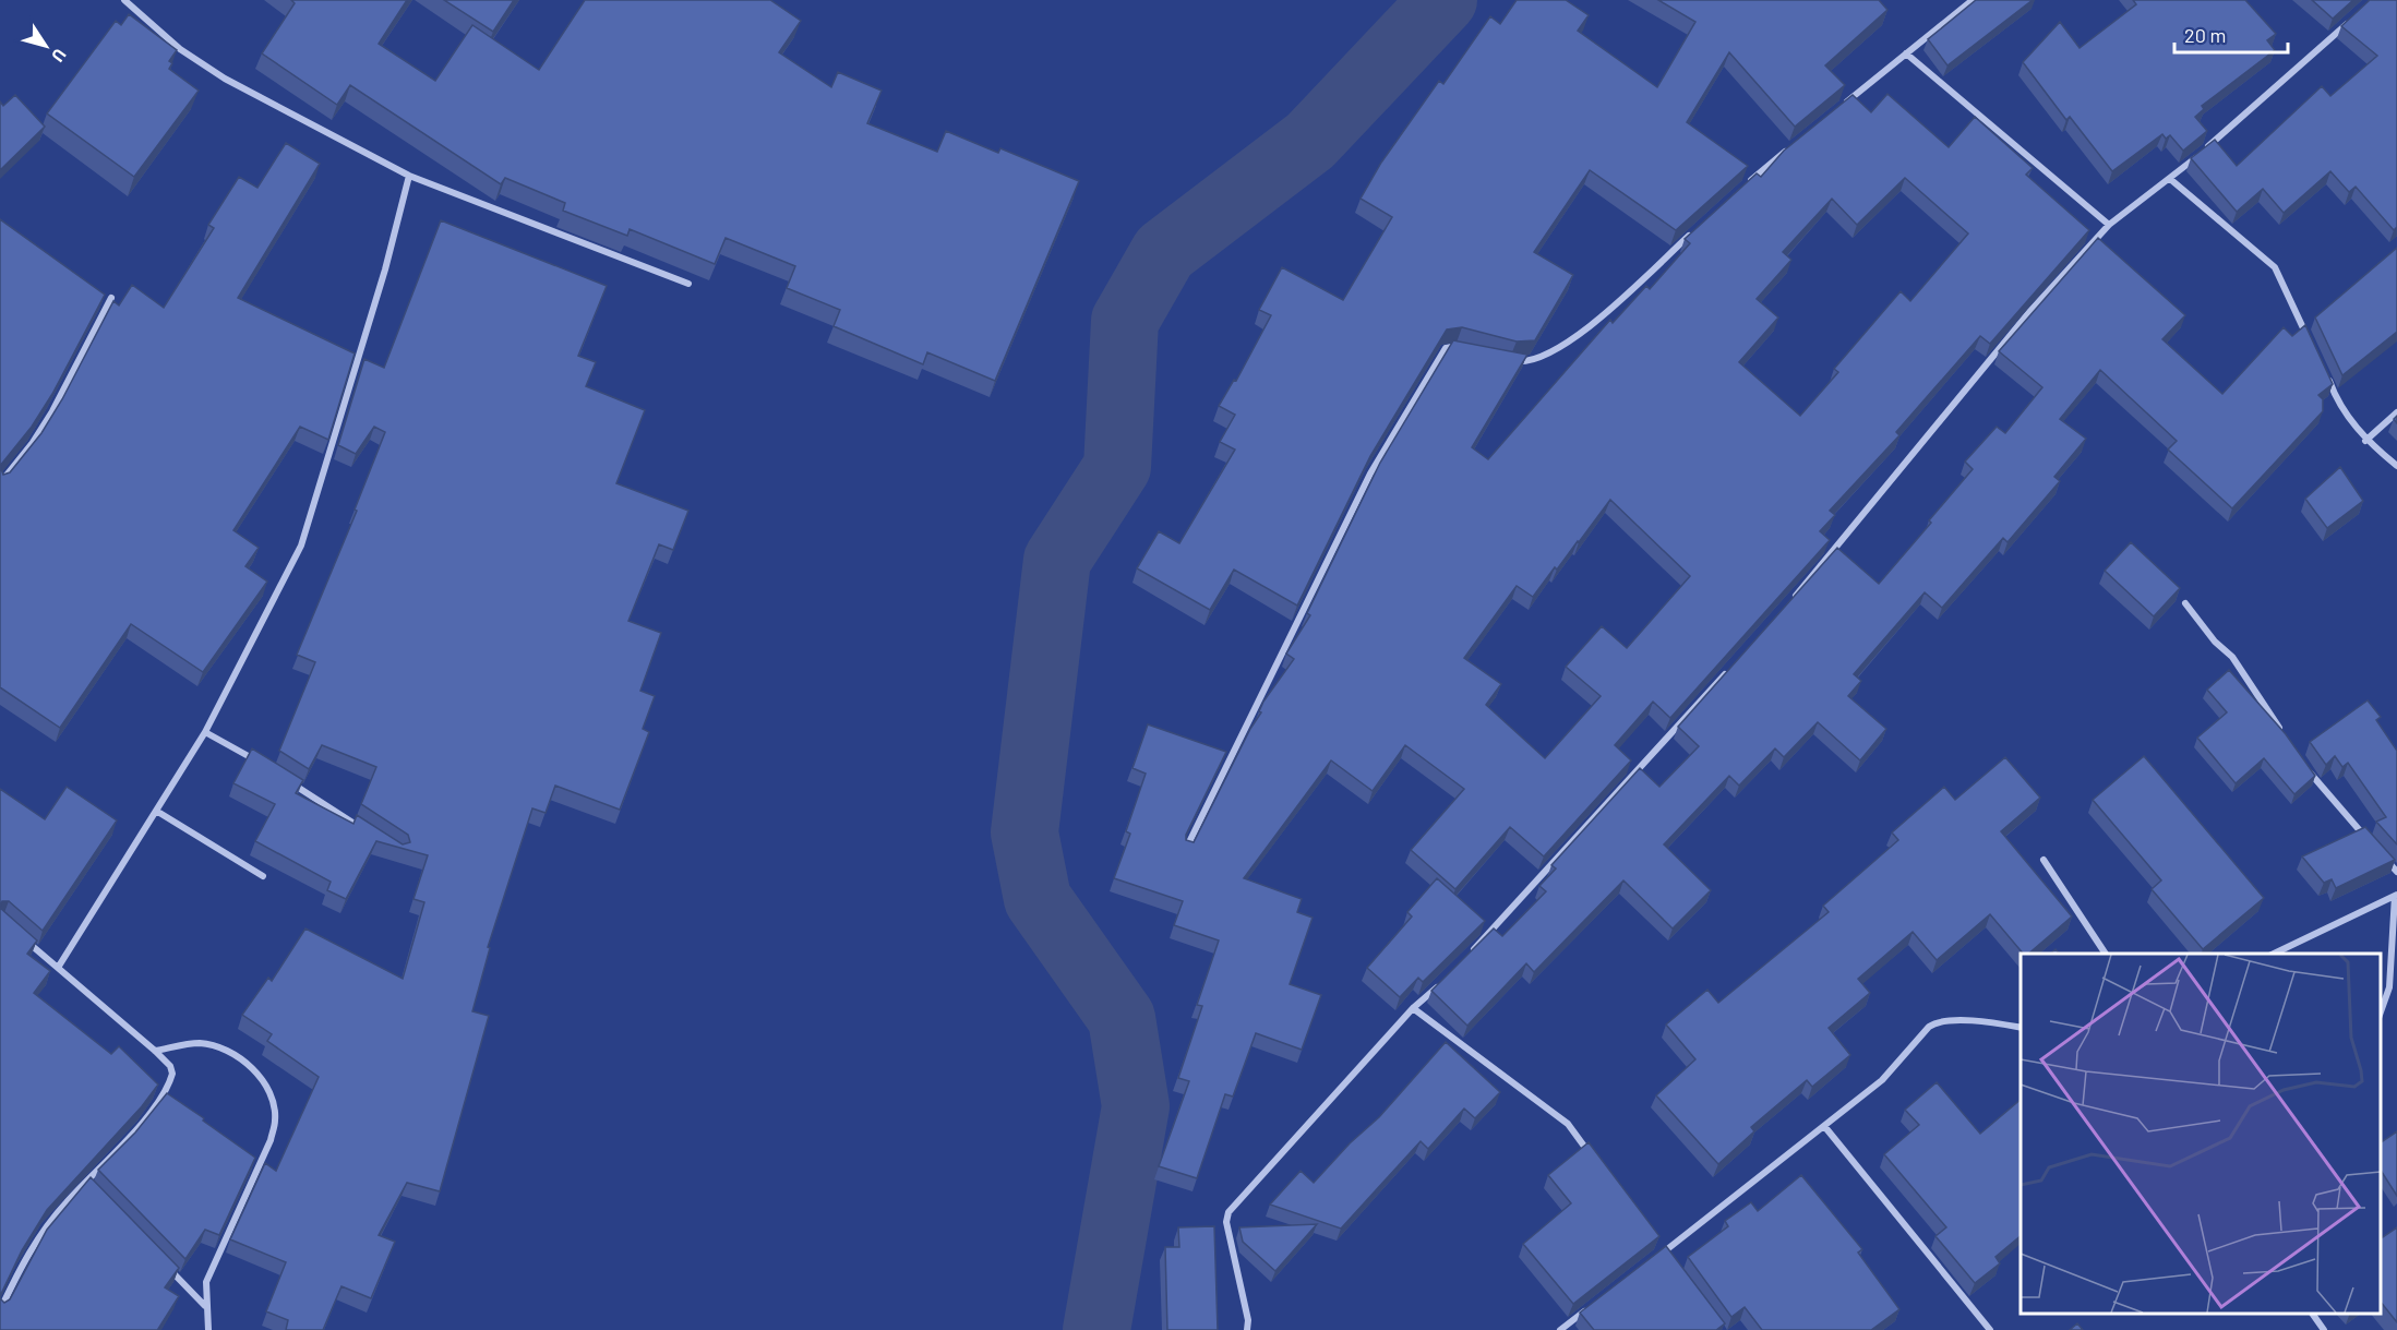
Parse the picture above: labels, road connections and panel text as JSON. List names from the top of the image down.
{
  "scale_bar": "20 m",
  "north": "bottom right"
}
